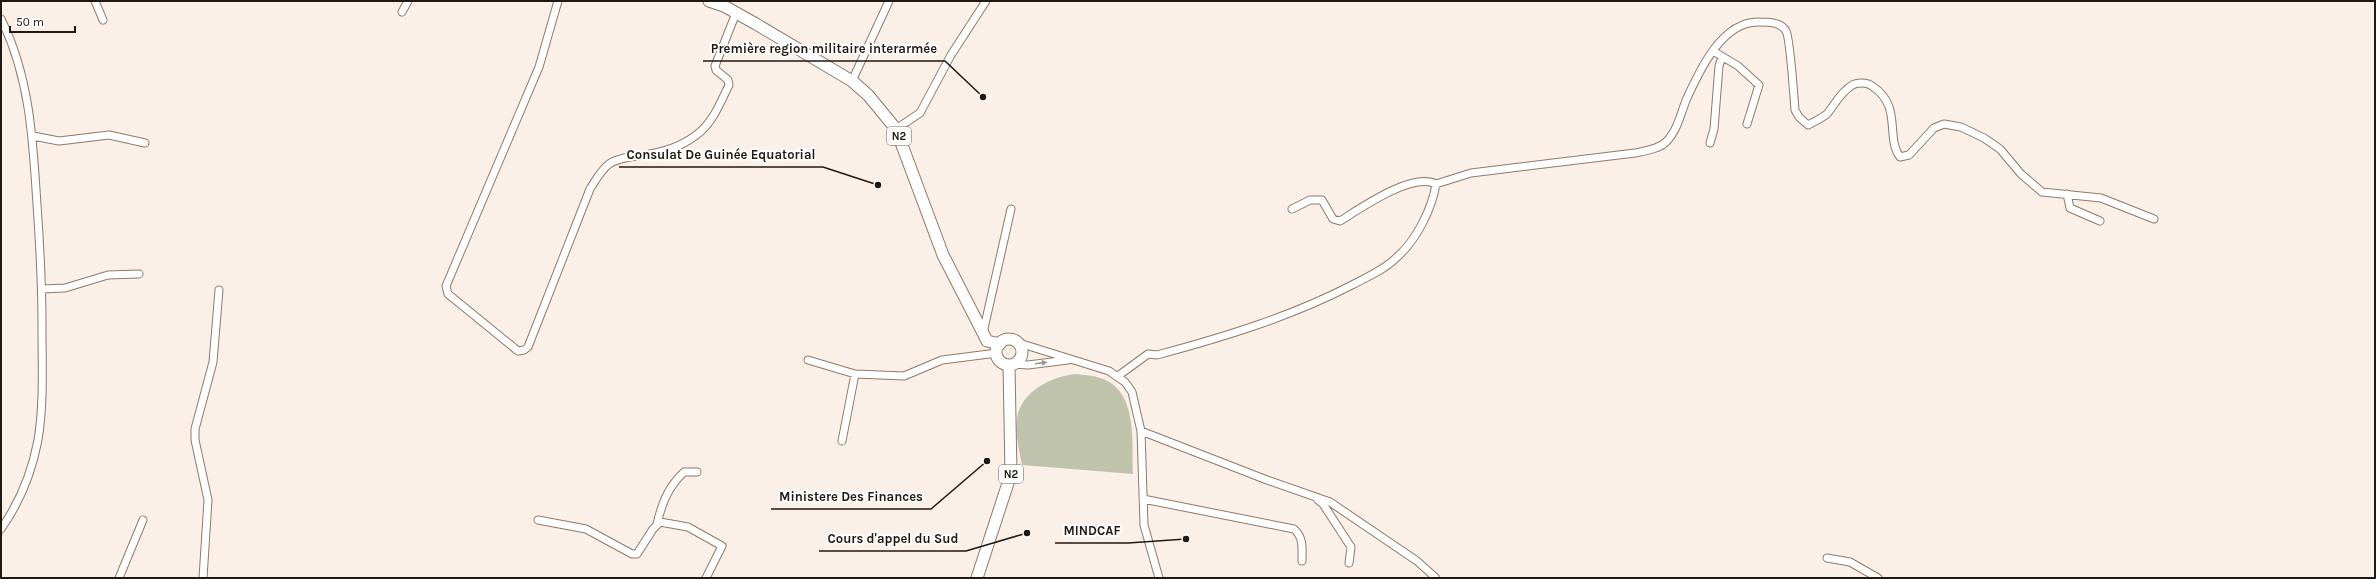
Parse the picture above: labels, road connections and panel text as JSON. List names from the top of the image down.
{
  "streets": {
    "highway": ["N2"]
  },
  "places": [
    "Première region militaire interarmée",
    "Consulat De Guinée Equatorial",
    "Ministere Des Finances",
    "Cours d'appel du Sud",
    "MINDCAF"
  ],
  "scale_bar": "50 m"
}
